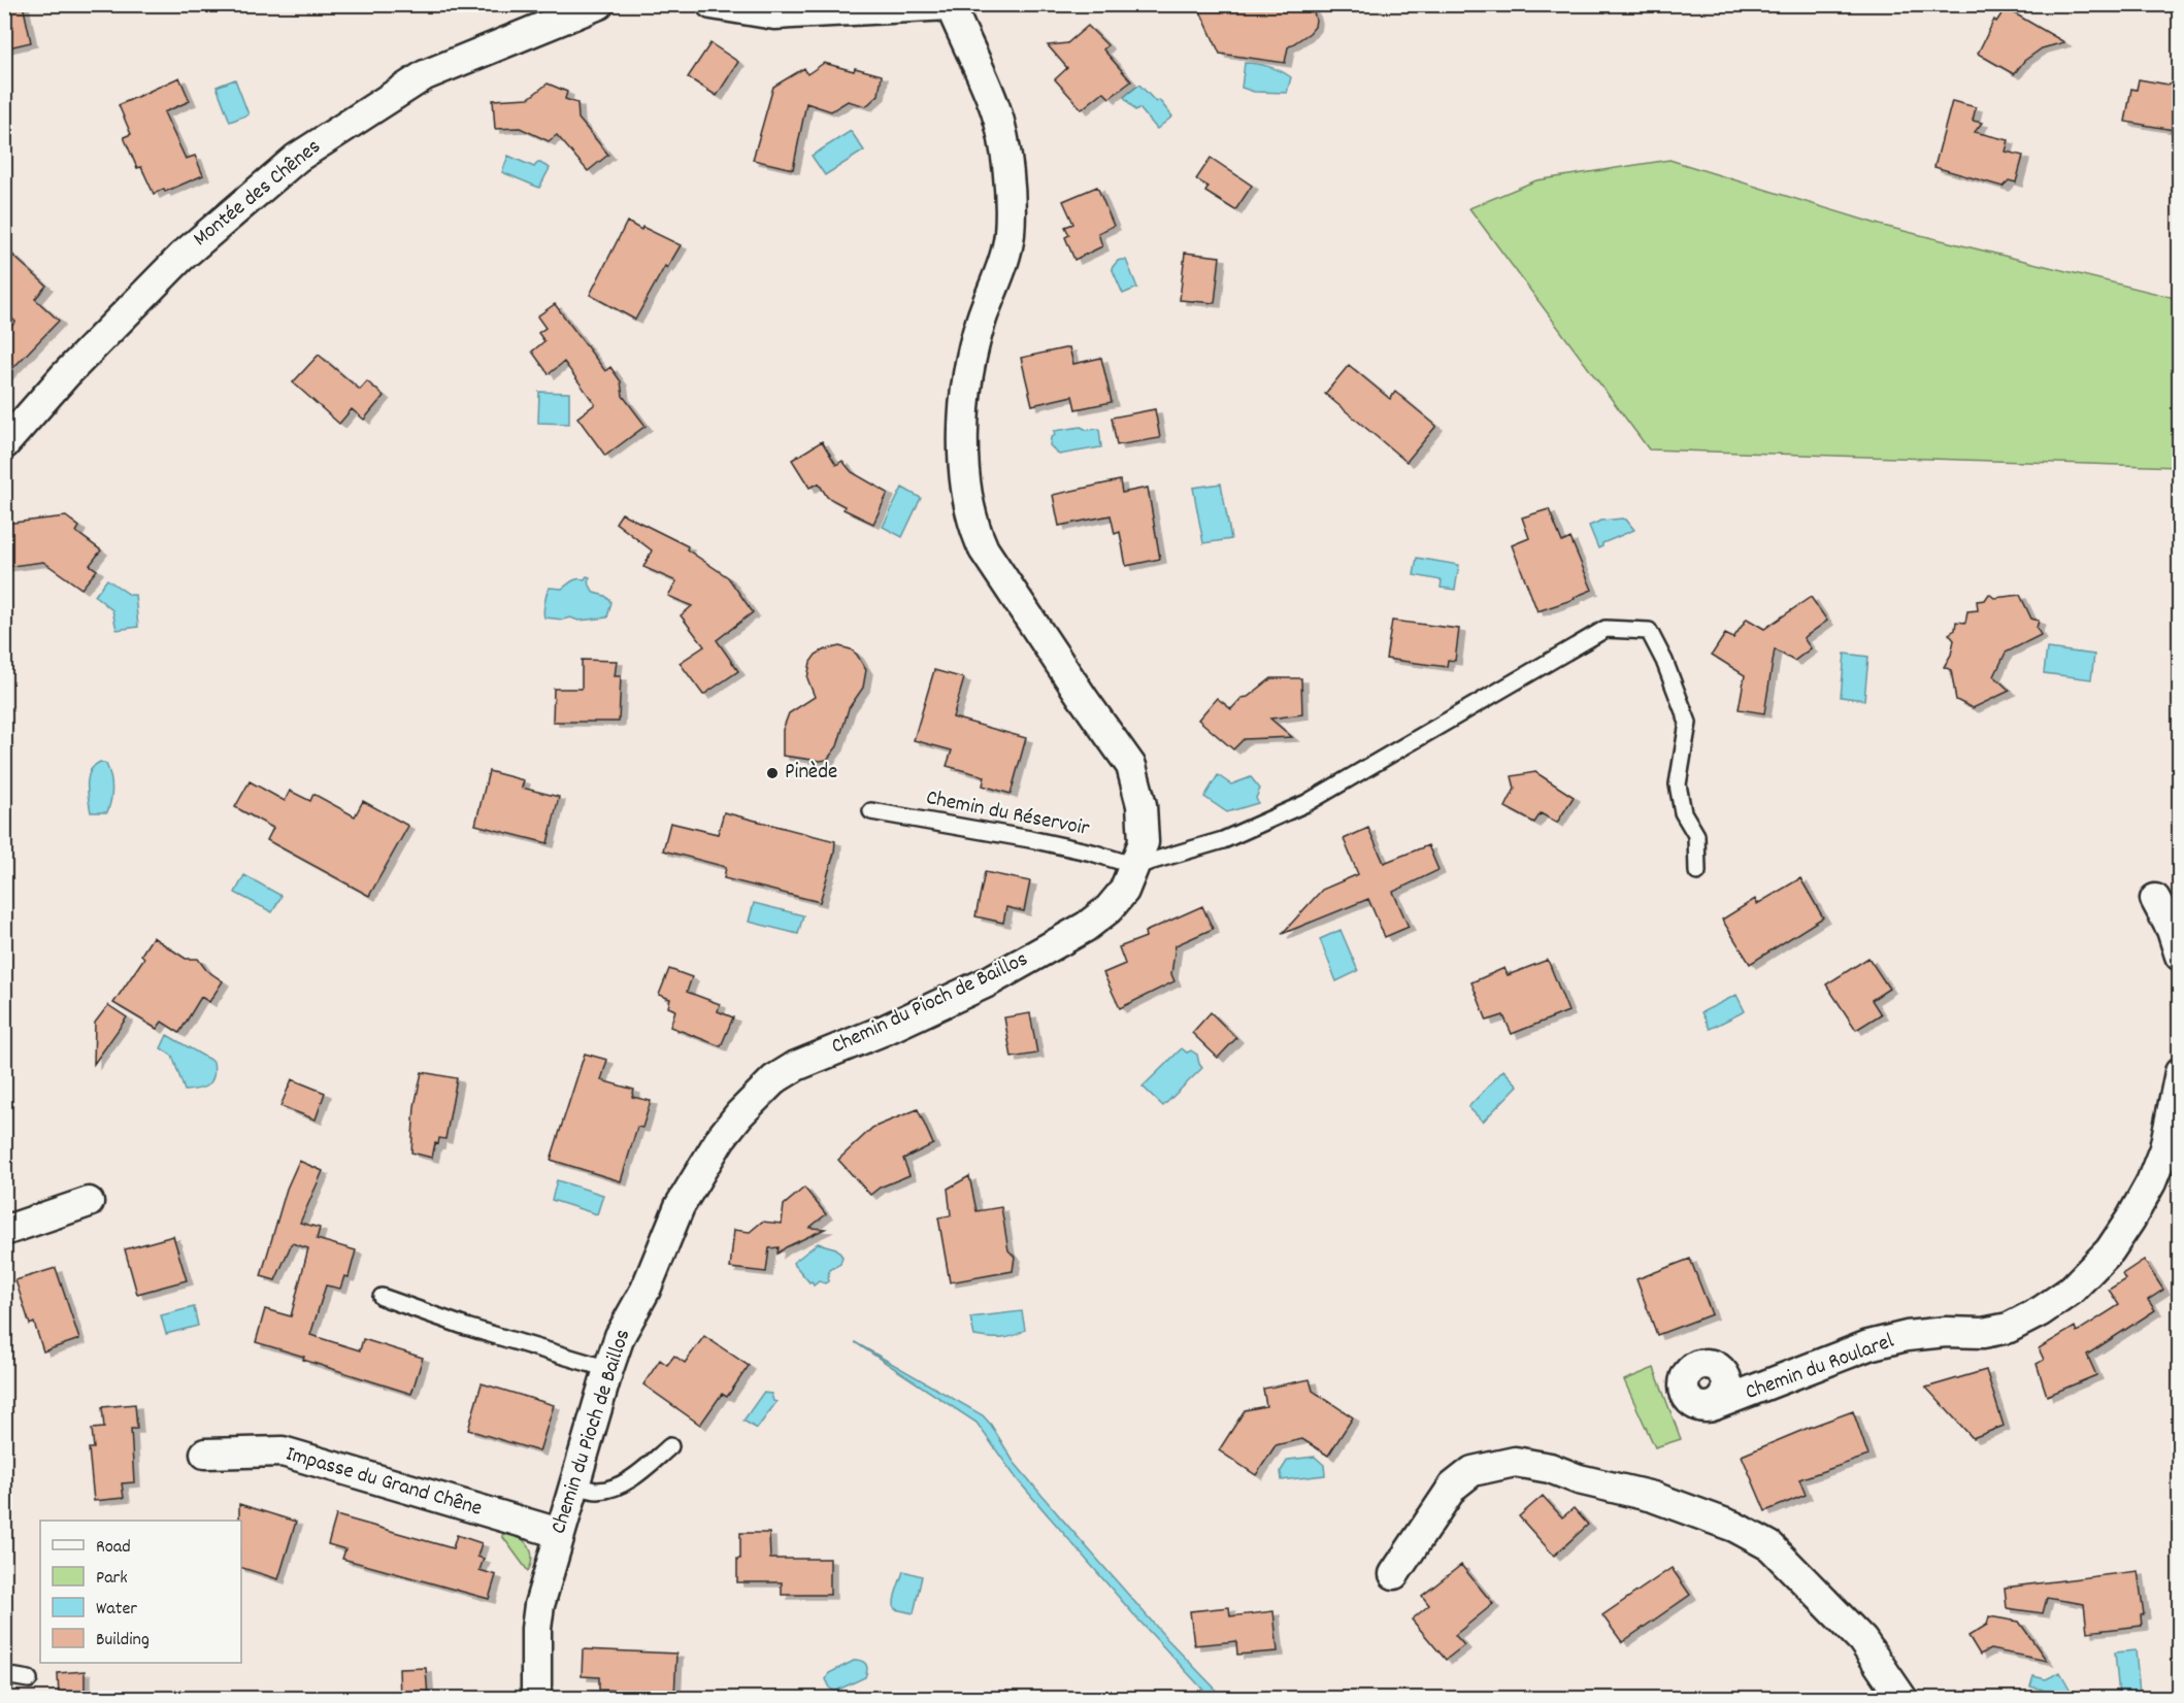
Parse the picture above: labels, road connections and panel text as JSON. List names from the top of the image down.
{
  "streets": {
    "street": [
      "Montée des Chênes",
      "Chemin du Pioch de Baillos",
      "Chemin du Roularel",
      "Impasse du Grand Chêne"
    ],
    "lane": ["Chemin du Réservoir"]
  },
  "crossings": [
    ["Chemin du Réservoir", "Chemin du Pioch de Baillos"],
    ["Chemin du Pioch de Baillos", "Impasse du Grand Chêne"]
  ],
  "places": ["Pinède"],
  "legend": [
    "Road",
    "Park",
    "Water",
    "Building"
  ]
}
